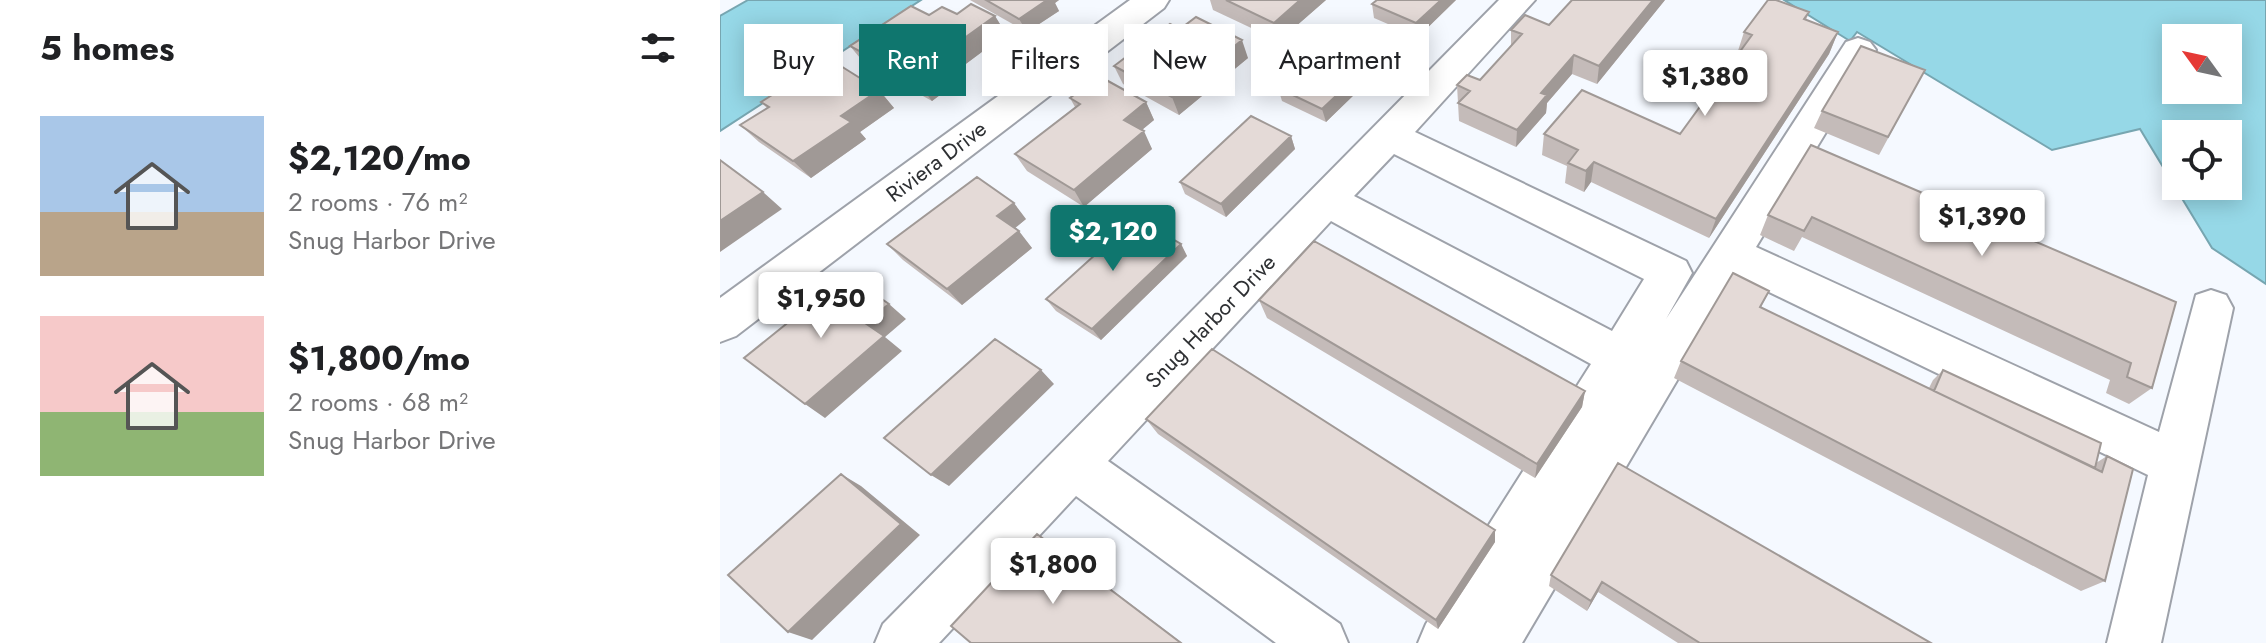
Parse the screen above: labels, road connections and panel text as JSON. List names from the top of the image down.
{
  "streets": {
    "street": ["Riviera Drive", "Snug Harbor Drive"]
  },
  "north": "top left",
  "page": {
    "heading": "5 homes",
    "chip": [
      "Buy",
      "Rent",
      "Filters",
      "New",
      "Apartment"
    ],
    "price": [
      "$1,380",
      "$1,390",
      "$2,120",
      "$1,950",
      "$1,800"
    ],
    "list": [
      {
        "name": "$2,120/mo",
        "note": "2 rooms · 76 m² · Snug Harbor Drive"
      },
      {
        "name": "$1,800/mo",
        "note": "2 rooms · 68 m² · Snug Harbor Drive"
      }
    ]
  }
}
